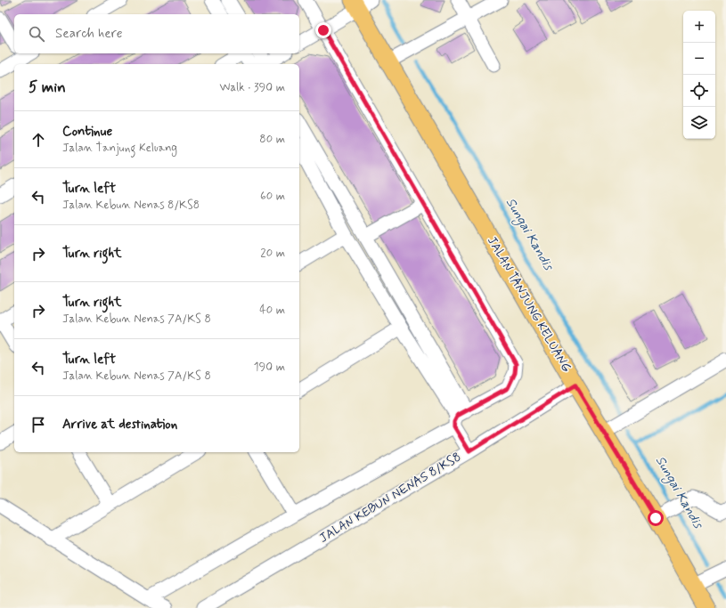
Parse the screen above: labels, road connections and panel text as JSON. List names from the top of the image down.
{
  "streets": {
    "main road": ["JALAN TANJUNG KELUANG"],
    "street": ["JALAN KEBUN NENAS 8/KS8"]
  },
  "crossings": [
    ["JALAN TANJUNG KELUANG", "JALAN KEBUN NENAS 8/KS8"]
  ],
  "water": ["Sungai Kandis"],
  "page": {
    "map_buttons": ["+", "−"],
    "search": "Search here",
    "heading": ["5 min", "Walk · 390 m"],
    "list": [
      ["Continue", "Jalan Tanjung Keluang", "80 m"],
      ["Turn left", "Jalan Kebun Nenas 8/KS8", "60 m"],
      ["Turn right", "20 m"],
      ["Turn right", "Jalan Kebun Nenas 7A/KS 8", "40 m"],
      ["Turn left", "Jalan Kebun Nenas 7A/KS 8", "190 m"],
      "Arrive at destination"
    ]
  }
}
